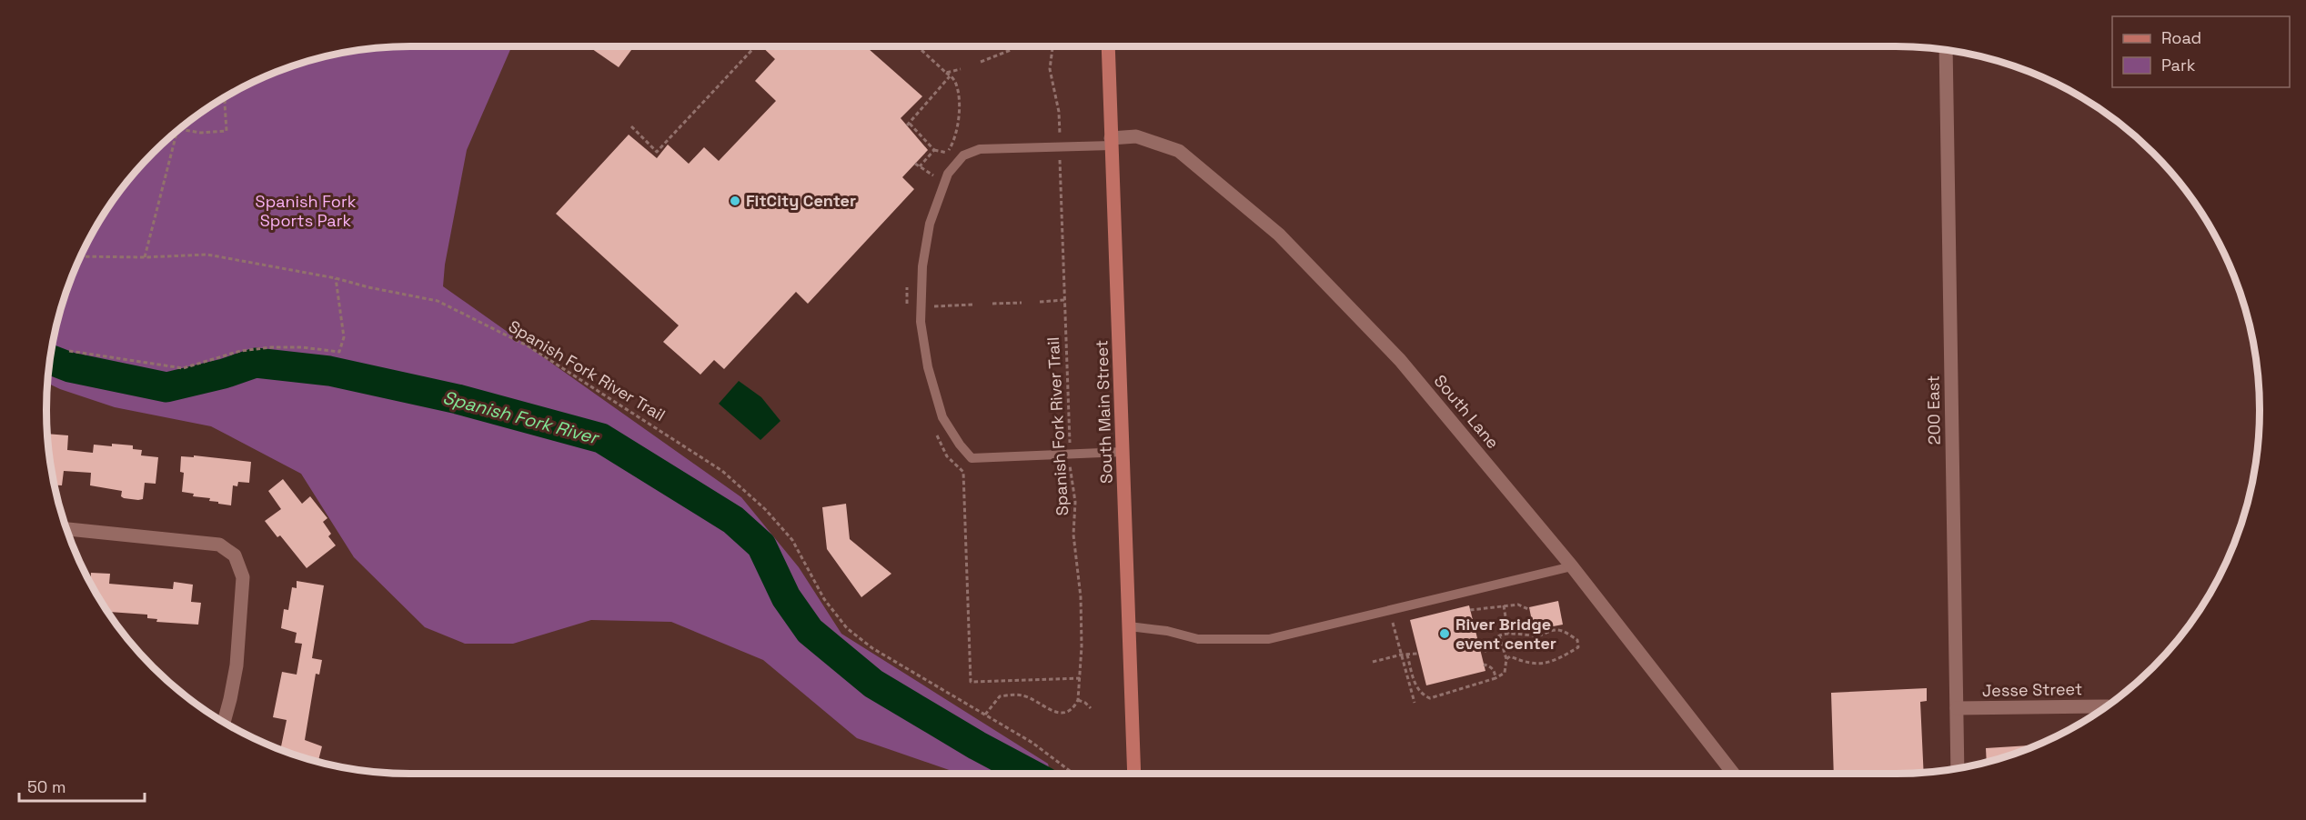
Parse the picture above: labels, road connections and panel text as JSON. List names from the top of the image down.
{
  "streets": {
    "main road": ["South Main Street"],
    "street": ["200 East", "South Lane", "Jesse Street"],
    "path": ["Spanish Fork River Trail"]
  },
  "crossings": [
    ["200 East", "Jesse Street"],
    ["South Main Street", "South Lane"]
  ],
  "water": ["Spanish Fork River"],
  "parks": ["Spanish Fork Sports Park"],
  "places": ["FitCity Center", "River Bridge event center"],
  "legend": ["Road", "Park"],
  "scale_bar": "50 m"
}
